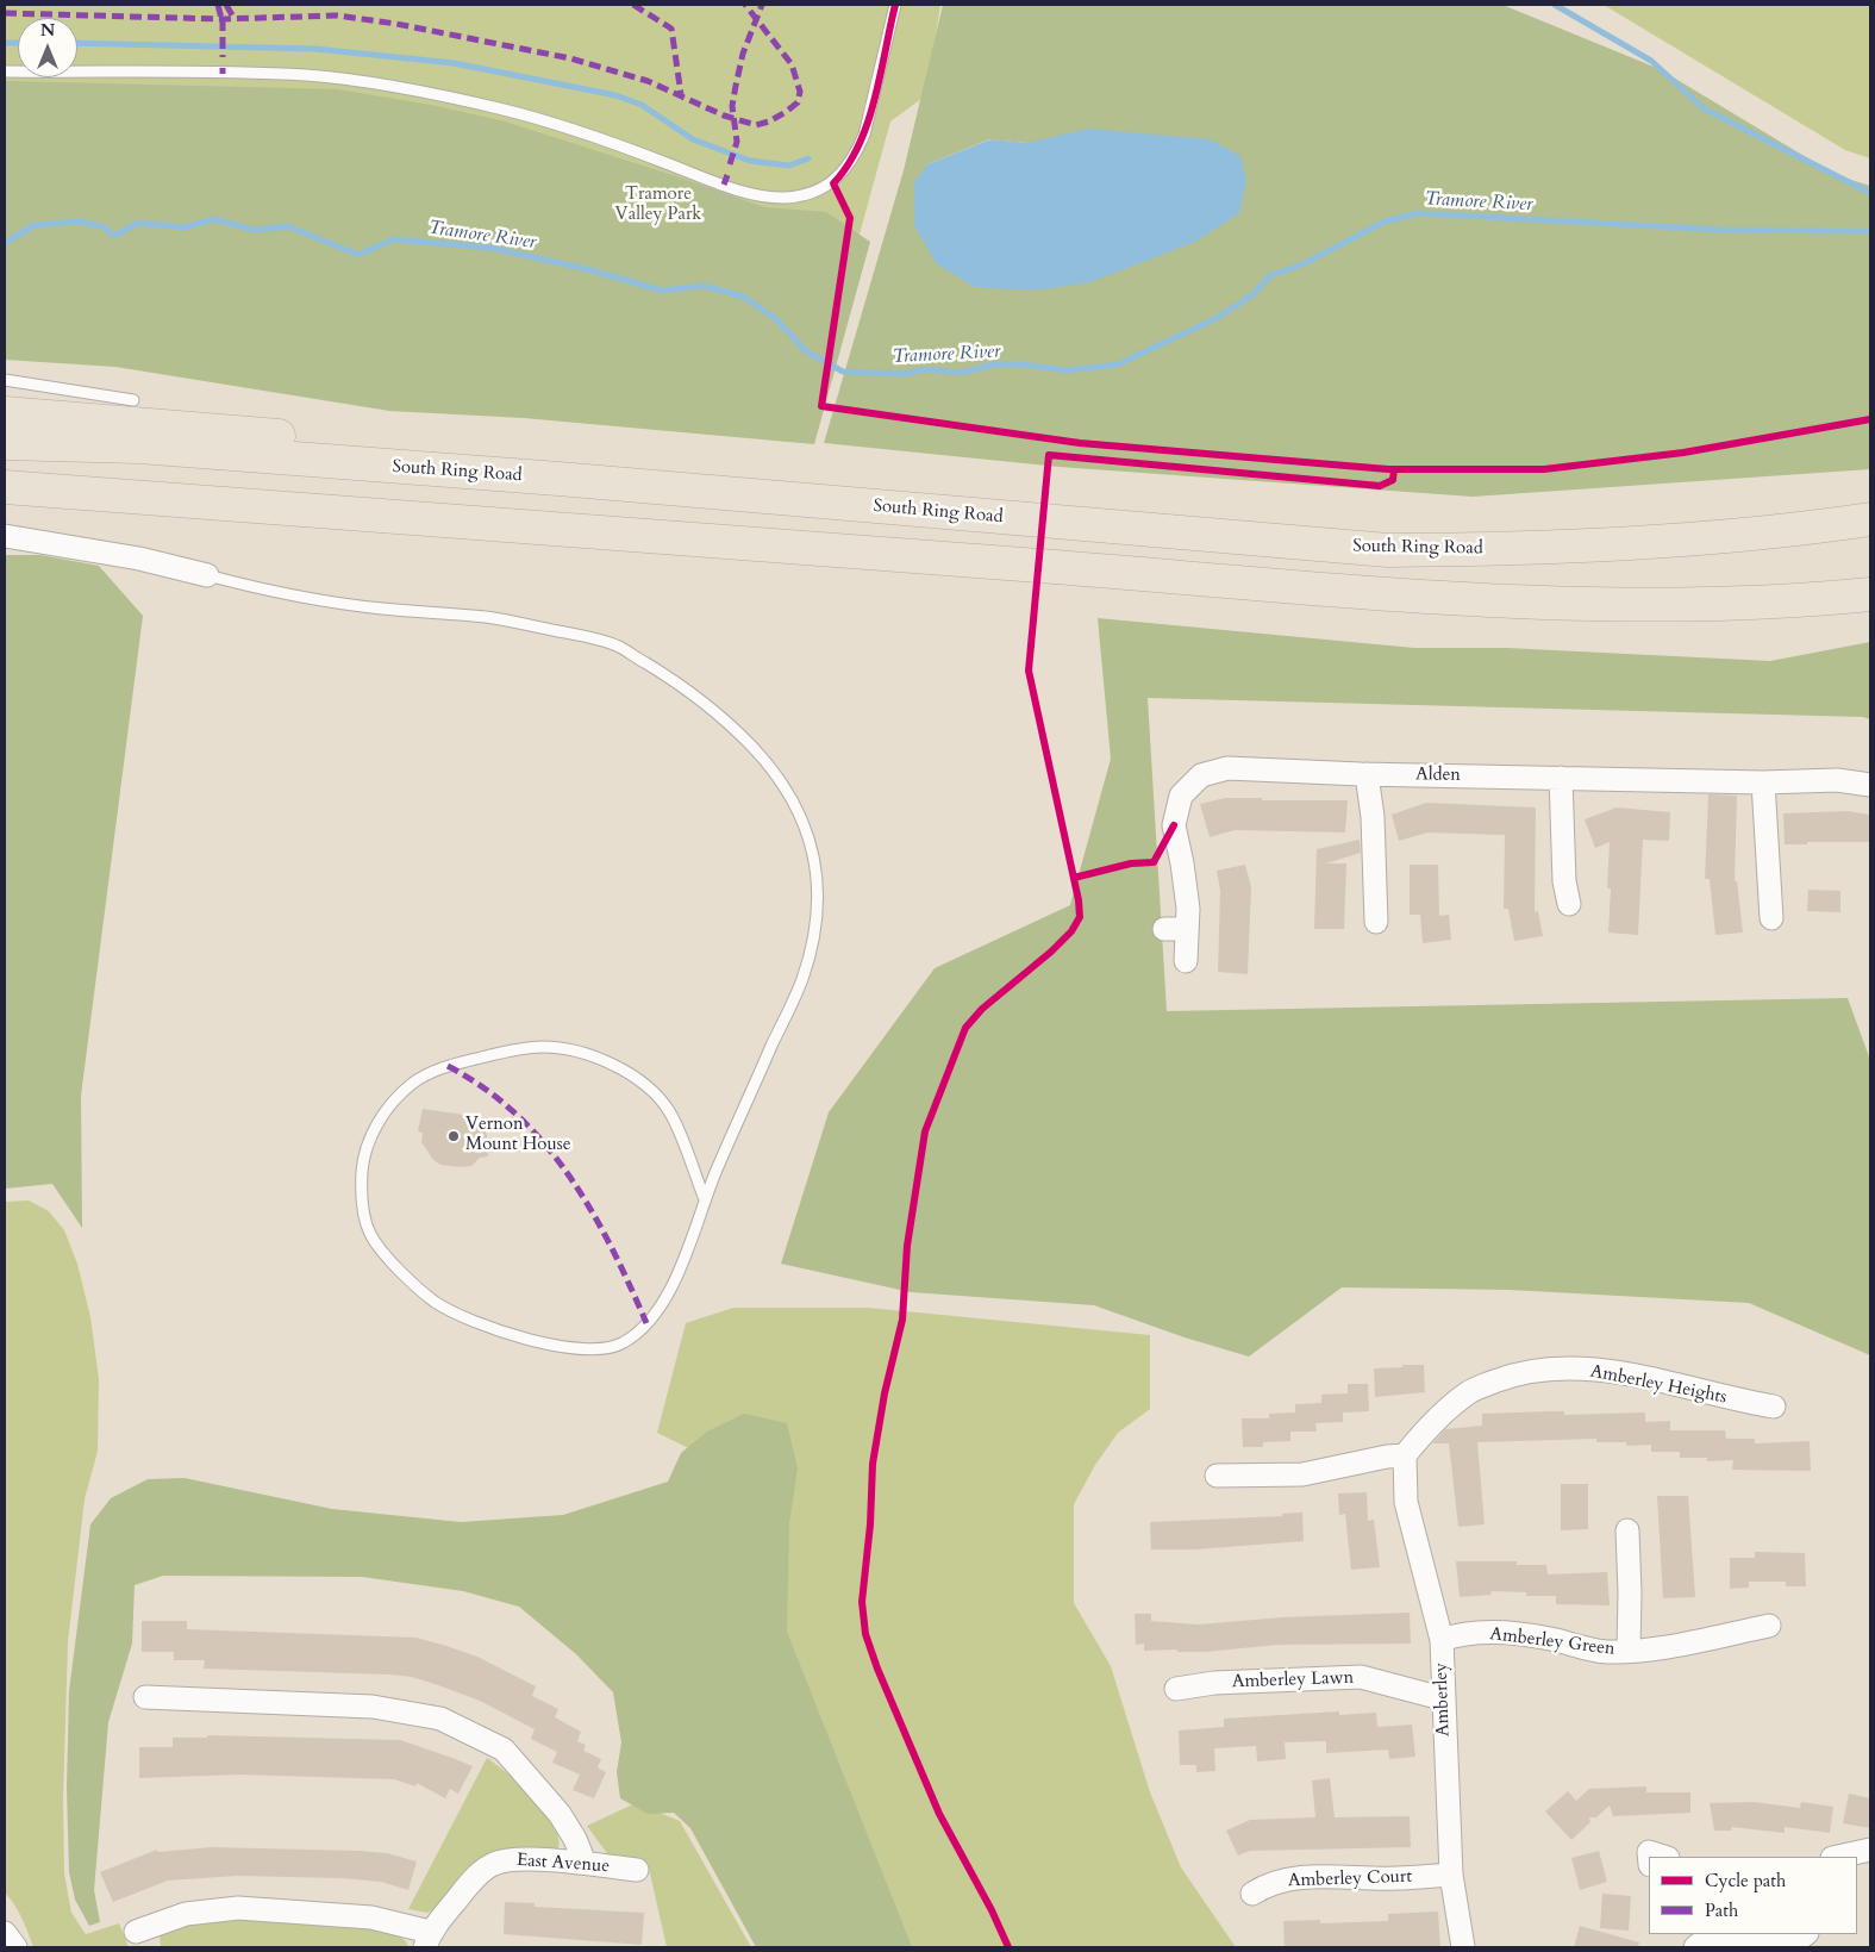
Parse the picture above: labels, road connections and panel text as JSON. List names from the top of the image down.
{
  "streets": {
    "highway": ["South Ring Road"],
    "street": [
      "Alden",
      "Amberley Heights",
      "Amberley Green",
      "Amberley Lawn",
      "Amberley",
      "East Avenue",
      "Amberley Court"
    ]
  },
  "crossings": [
    ["Amberley Heights", "Amberley"],
    ["Amberley Green", "Amberley"],
    ["Amberley Lawn", "Amberley"],
    ["Amberley", "Amberley Court"]
  ],
  "water": ["Tramore River"],
  "parks": ["Tramore Valley Park"],
  "places": ["Vernon Mount House"],
  "legend": ["Cycle path", "Path"],
  "north": "top"
}
